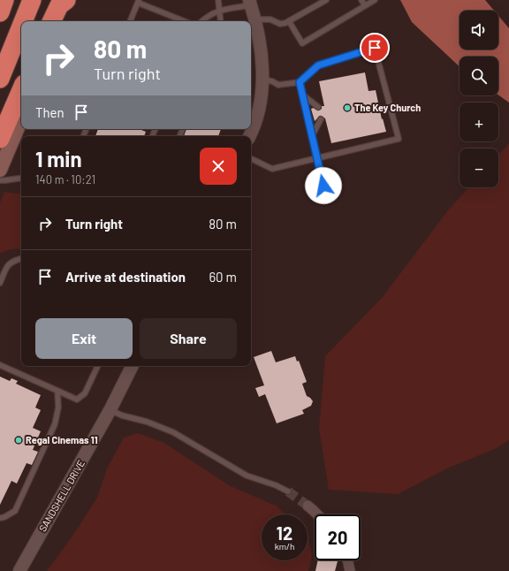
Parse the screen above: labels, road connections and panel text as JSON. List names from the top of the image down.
{
  "streets": {
    "street": ["SANDSHELL DRIVE"]
  },
  "places": ["The Key Church", "Regal Cinemas 11"],
  "page": {
    "map_buttons": ["+", "−"],
    "turn": ["80 m", "Turn right"],
    "then": "Then",
    "heading": ["1 min", "140 m · 10:21"],
    "list": [
      {
        "name": "Turn right",
        "value": "80 m"
      },
      {
        "name": "Arrive at destination",
        "value": "60 m"
      }
    ],
    "buttons": ["Exit", "Share"],
    "speed": "12 km/h",
    "limit": "20"
  }
}
